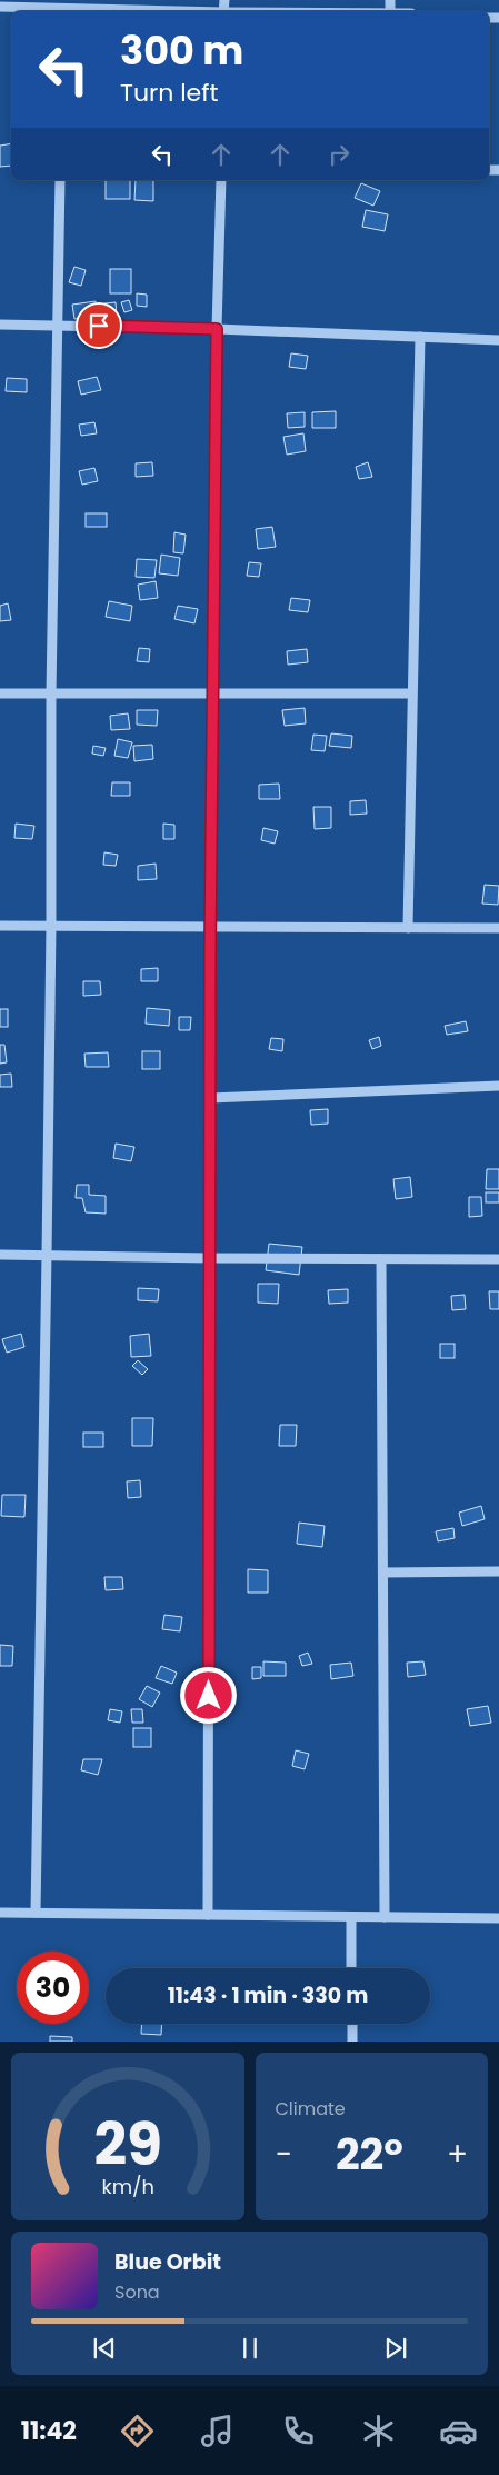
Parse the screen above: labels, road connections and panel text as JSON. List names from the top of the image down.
{
  "page": {
    "turn": ["300 m", "Turn left"],
    "limit": "30",
    "trip": "11:43 · 1 min · 330 m",
    "tile": "Climate",
    "heat": ["−", "22°", "+"],
    "song": ["Blue Orbit", "Sona"],
    "tabs": "11:42",
    "gauge": ["29", "km/h"]
  }
}
